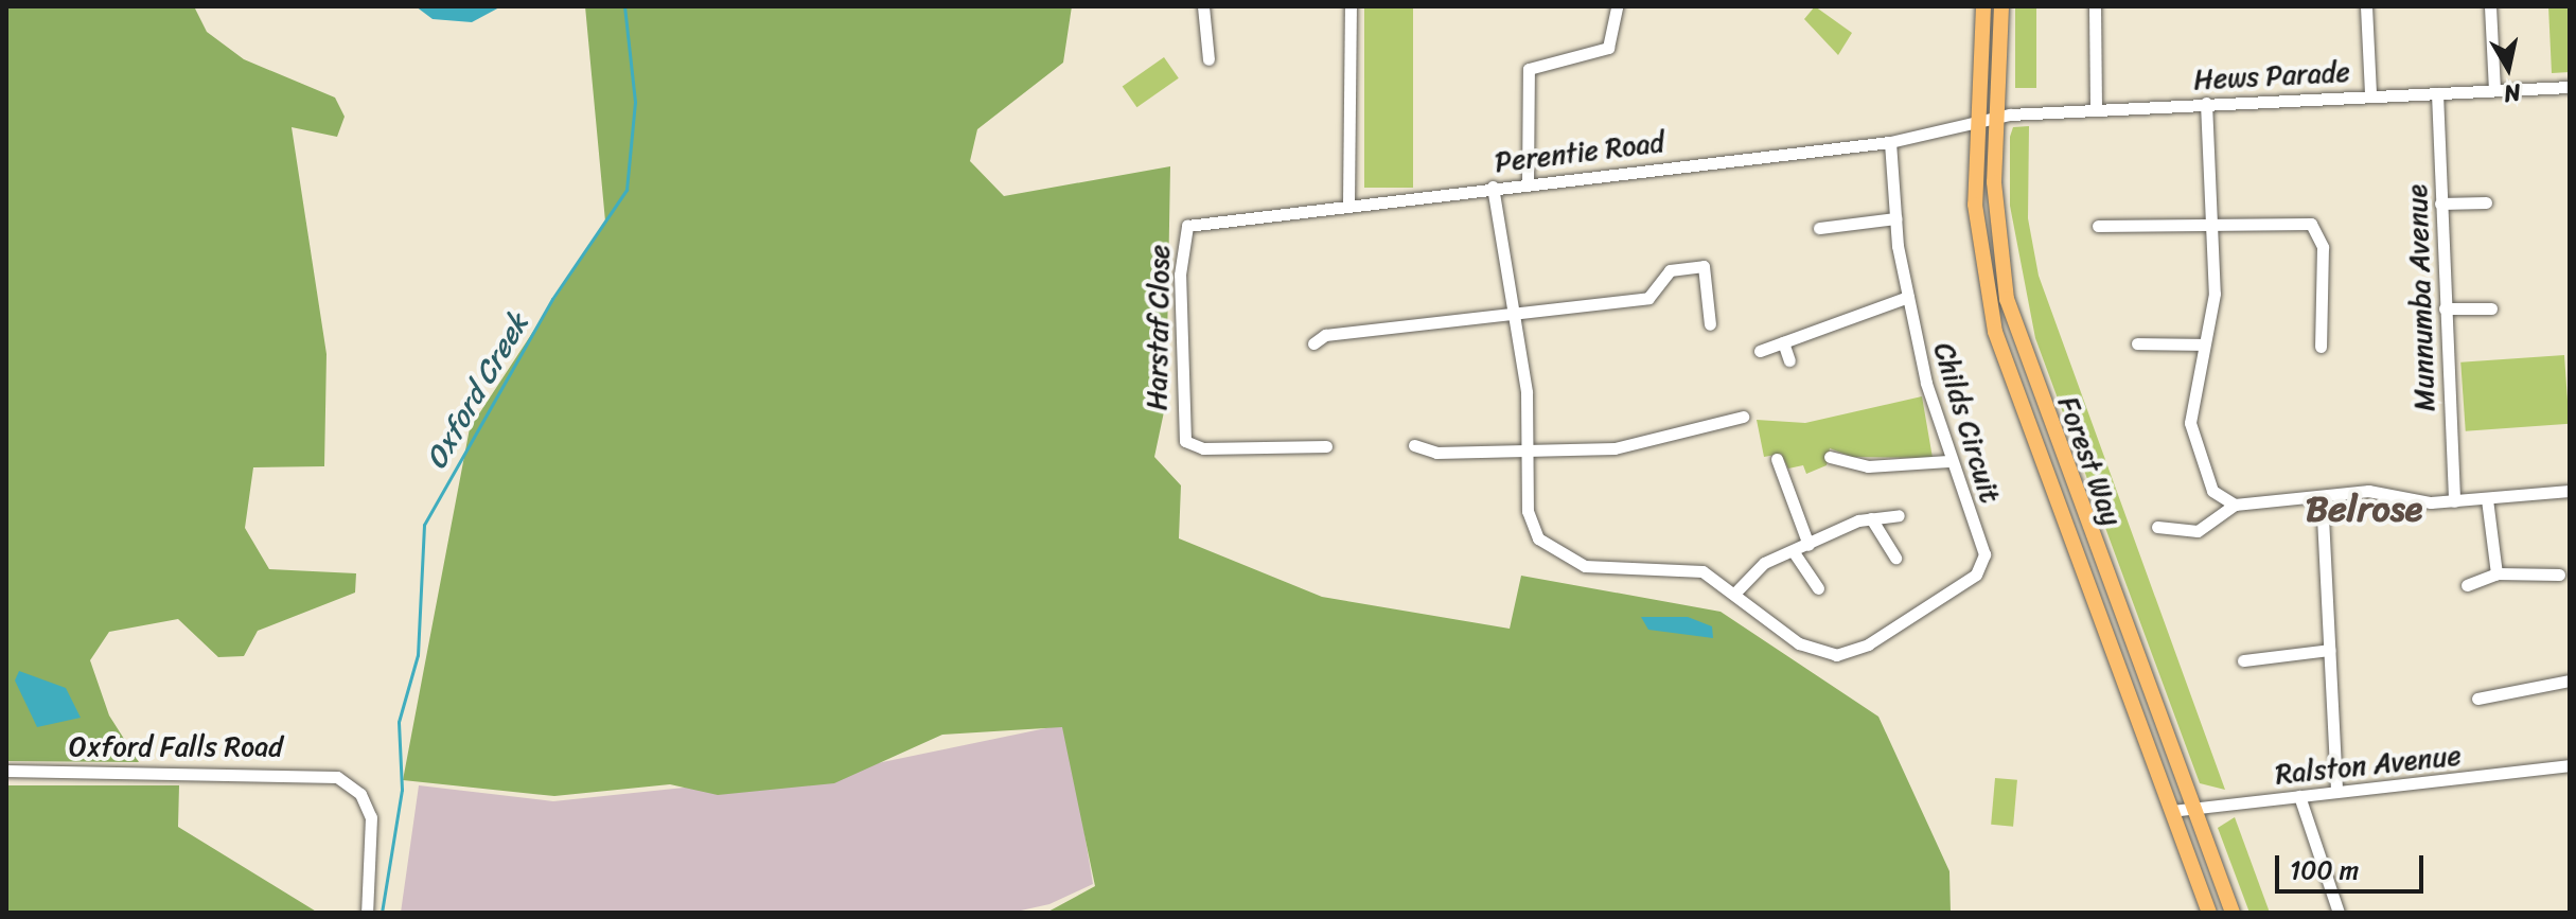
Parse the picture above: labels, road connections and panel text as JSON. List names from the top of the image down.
{
  "streets": {
    "main road": ["Forest Way"],
    "street": [
      "Hews Parade",
      "Perentie Road",
      "Munnumba Avenue",
      "Harstaf Close",
      "Childs Circuit",
      "Oxford Falls Road",
      "Ralston Avenue"
    ]
  },
  "crossings": [
    ["Hews Parade", "Perentie Road"],
    ["Hews Parade", "Munnumba Avenue"],
    ["Hews Parade", "Forest Way"],
    ["Perentie Road", "Harstaf Close"],
    ["Perentie Road", "Childs Circuit"],
    ["Perentie Road", "Forest Way"],
    ["Forest Way", "Ralston Avenue"]
  ],
  "districts": ["Belrose"],
  "water": ["Oxford Creek"],
  "scale_bar": "100 m",
  "north": "bottom"
}
